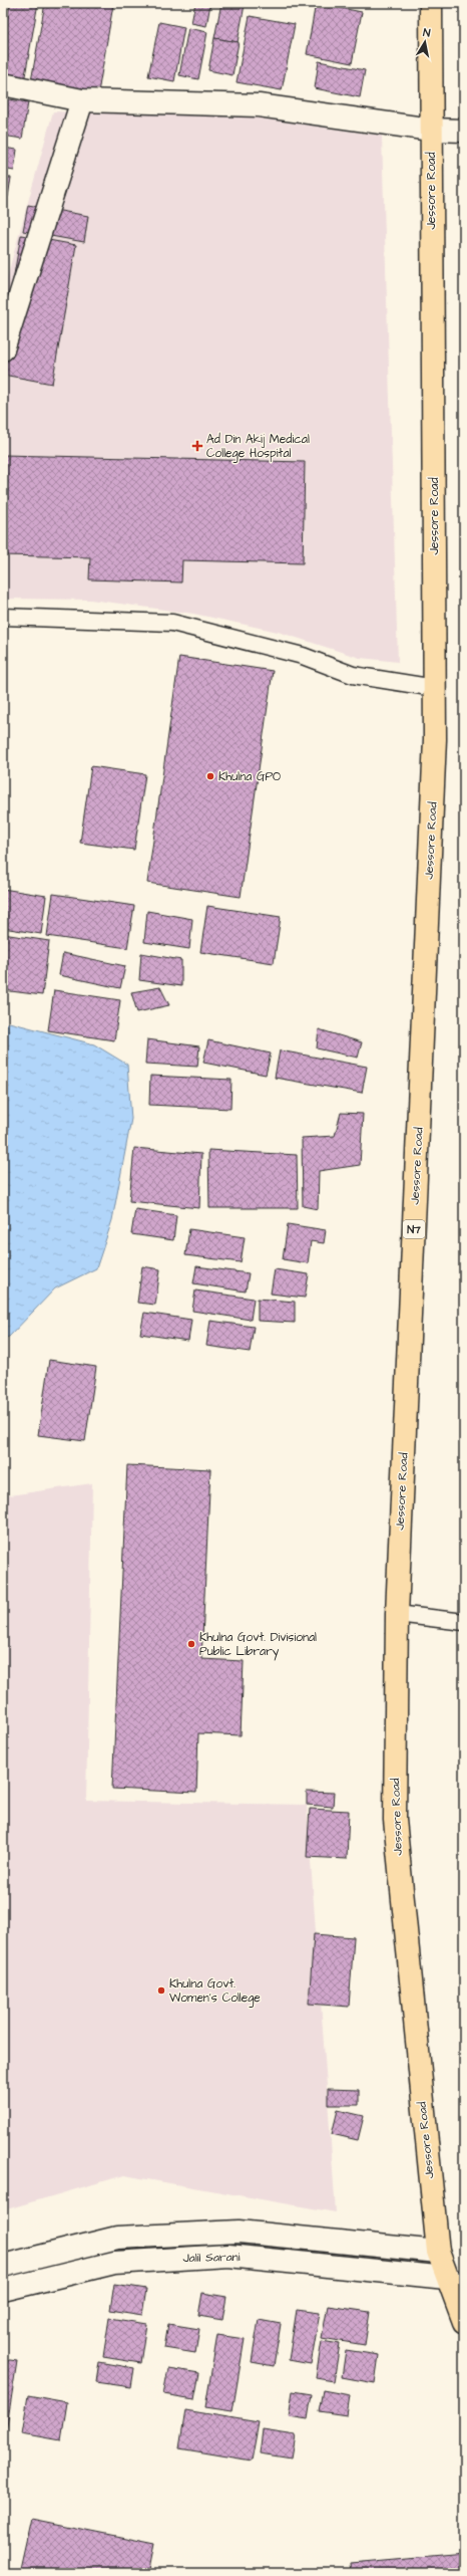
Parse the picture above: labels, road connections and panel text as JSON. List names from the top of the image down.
{
  "streets": {
    "highway": ["Jessore Road", "N7"],
    "main road": ["Jalil Sarani"]
  },
  "crossings": [
    ["Jessore Road", "Jalil Sarani"]
  ],
  "places": {
    "health": ["Ad Din Akij Medical College Hospital"],
    "other": ["Khulna GPO", "Khulna Govt. Divisional Public Library", "Khulna Govt. Women's College"]
  },
  "north": "top"
}
